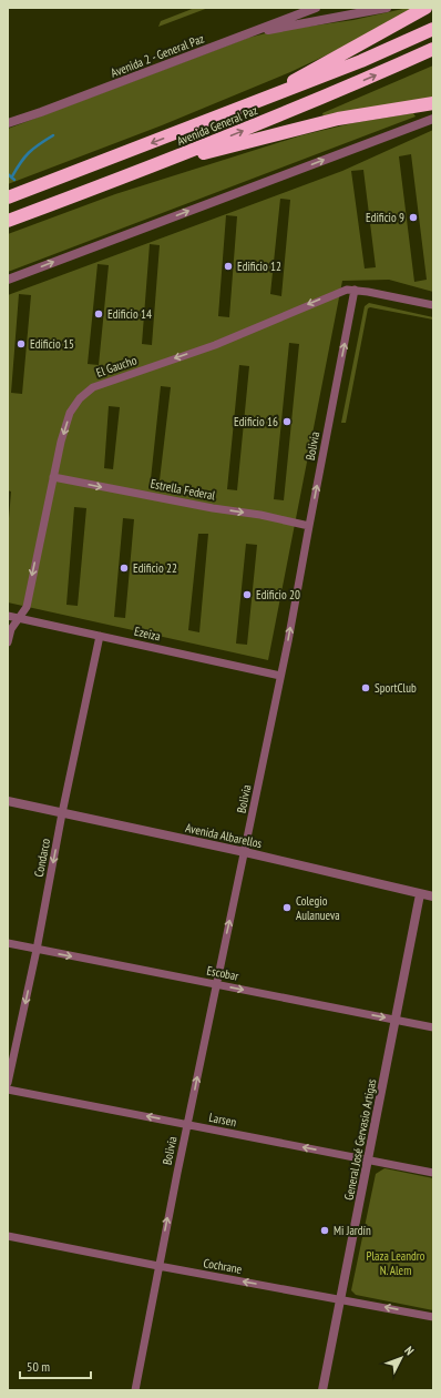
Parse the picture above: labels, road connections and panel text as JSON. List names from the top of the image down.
{
  "streets": {
    "highway": ["Avenida General Paz"],
    "street": [
      "Avenida 2 - General Paz",
      "El Gaucho",
      "Bolivia",
      "Estrella Federal",
      "Ezeiza",
      "Avenida Albarellos",
      "Condarco",
      "Escobar",
      "Larsen",
      "General José Gervasio Artigas",
      "Cochrane"
    ]
  },
  "crossings": [
    ["El Gaucho", "Bolivia"],
    ["El Gaucho", "Estrella Federal"],
    ["El Gaucho", "Ezeiza"],
    ["Bolivia", "Estrella Federal"],
    ["Bolivia", "Ezeiza"],
    ["Bolivia", "Avenida Albarellos"],
    ["Bolivia", "Escobar"],
    ["Bolivia", "Larsen"],
    ["Bolivia", "Cochrane"],
    ["Ezeiza", "Condarco"],
    ["Avenida Albarellos", "Condarco"],
    ["Avenida Albarellos", "General José Gervasio Artigas"],
    ["Condarco", "Escobar"],
    ["Escobar", "General José Gervasio Artigas"],
    ["Larsen", "General José Gervasio Artigas"],
    ["General José Gervasio Artigas", "Cochrane"]
  ],
  "one_way": [
    "El Gaucho",
    "Bolivia",
    "Estrella Federal",
    "Condarco",
    "Escobar",
    "Larsen",
    "Cochrane"
  ],
  "parks": ["Plaza Leandro N. Alem"],
  "places": [
    "Edificio 9",
    "Edificio 12",
    "Edificio 14",
    "Edificio 15",
    "Edificio 16",
    "Edificio 22",
    "Edificio 20",
    "SportClub",
    "Colegio Aulanueva",
    "Mi Jardín"
  ],
  "scale_bar": "50 m",
  "north": "top right"
}
